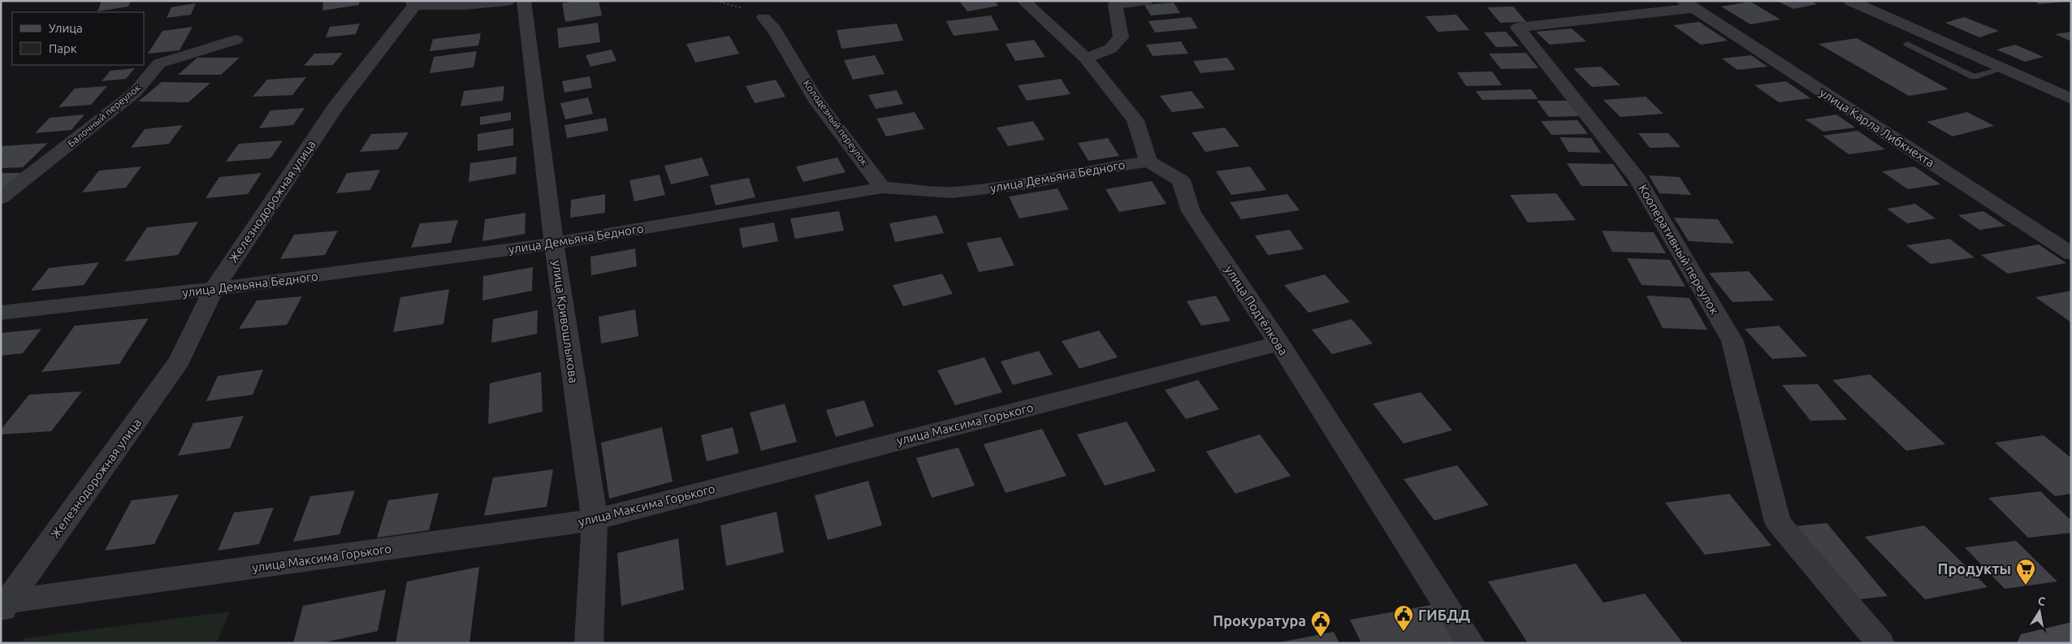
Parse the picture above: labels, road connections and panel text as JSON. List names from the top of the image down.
{
  "streets": {
    "street": [
      "Балочный переулок",
      "Колодезный переулок",
      "улица Карла Либкнехта",
      "улица Демьяна Бедного",
      "Железнодорожная улица",
      "Кооперативный переулок",
      "улица Подтёлкова",
      "улица Кривошлыкова",
      "улица Максима Горького"
    ]
  },
  "crossings": [
    ["Колодезный переулок", "улица Демьяна Бедного"],
    ["улица Карла Либкнехта", "Кооперативный переулок"],
    ["улица Демьяна Бедного", "Железнодорожная улица"],
    ["улица Демьяна Бедного", "улица Подтёлкова"],
    ["улица Демьяна Бедного", "улица Кривошлыкова"],
    ["Железнодорожная улица", "улица Максима Горького"],
    ["улица Подтёлкова", "улица Максима Горького"],
    ["улица Кривошлыкова", "улица Максима Горького"]
  ],
  "places": {
    "supermarket": ["Продукты"],
    "public building": ["ГИБДД", "Прокуратура"]
  },
  "legend": ["Улица", "Парк"],
  "north": "top"
}
